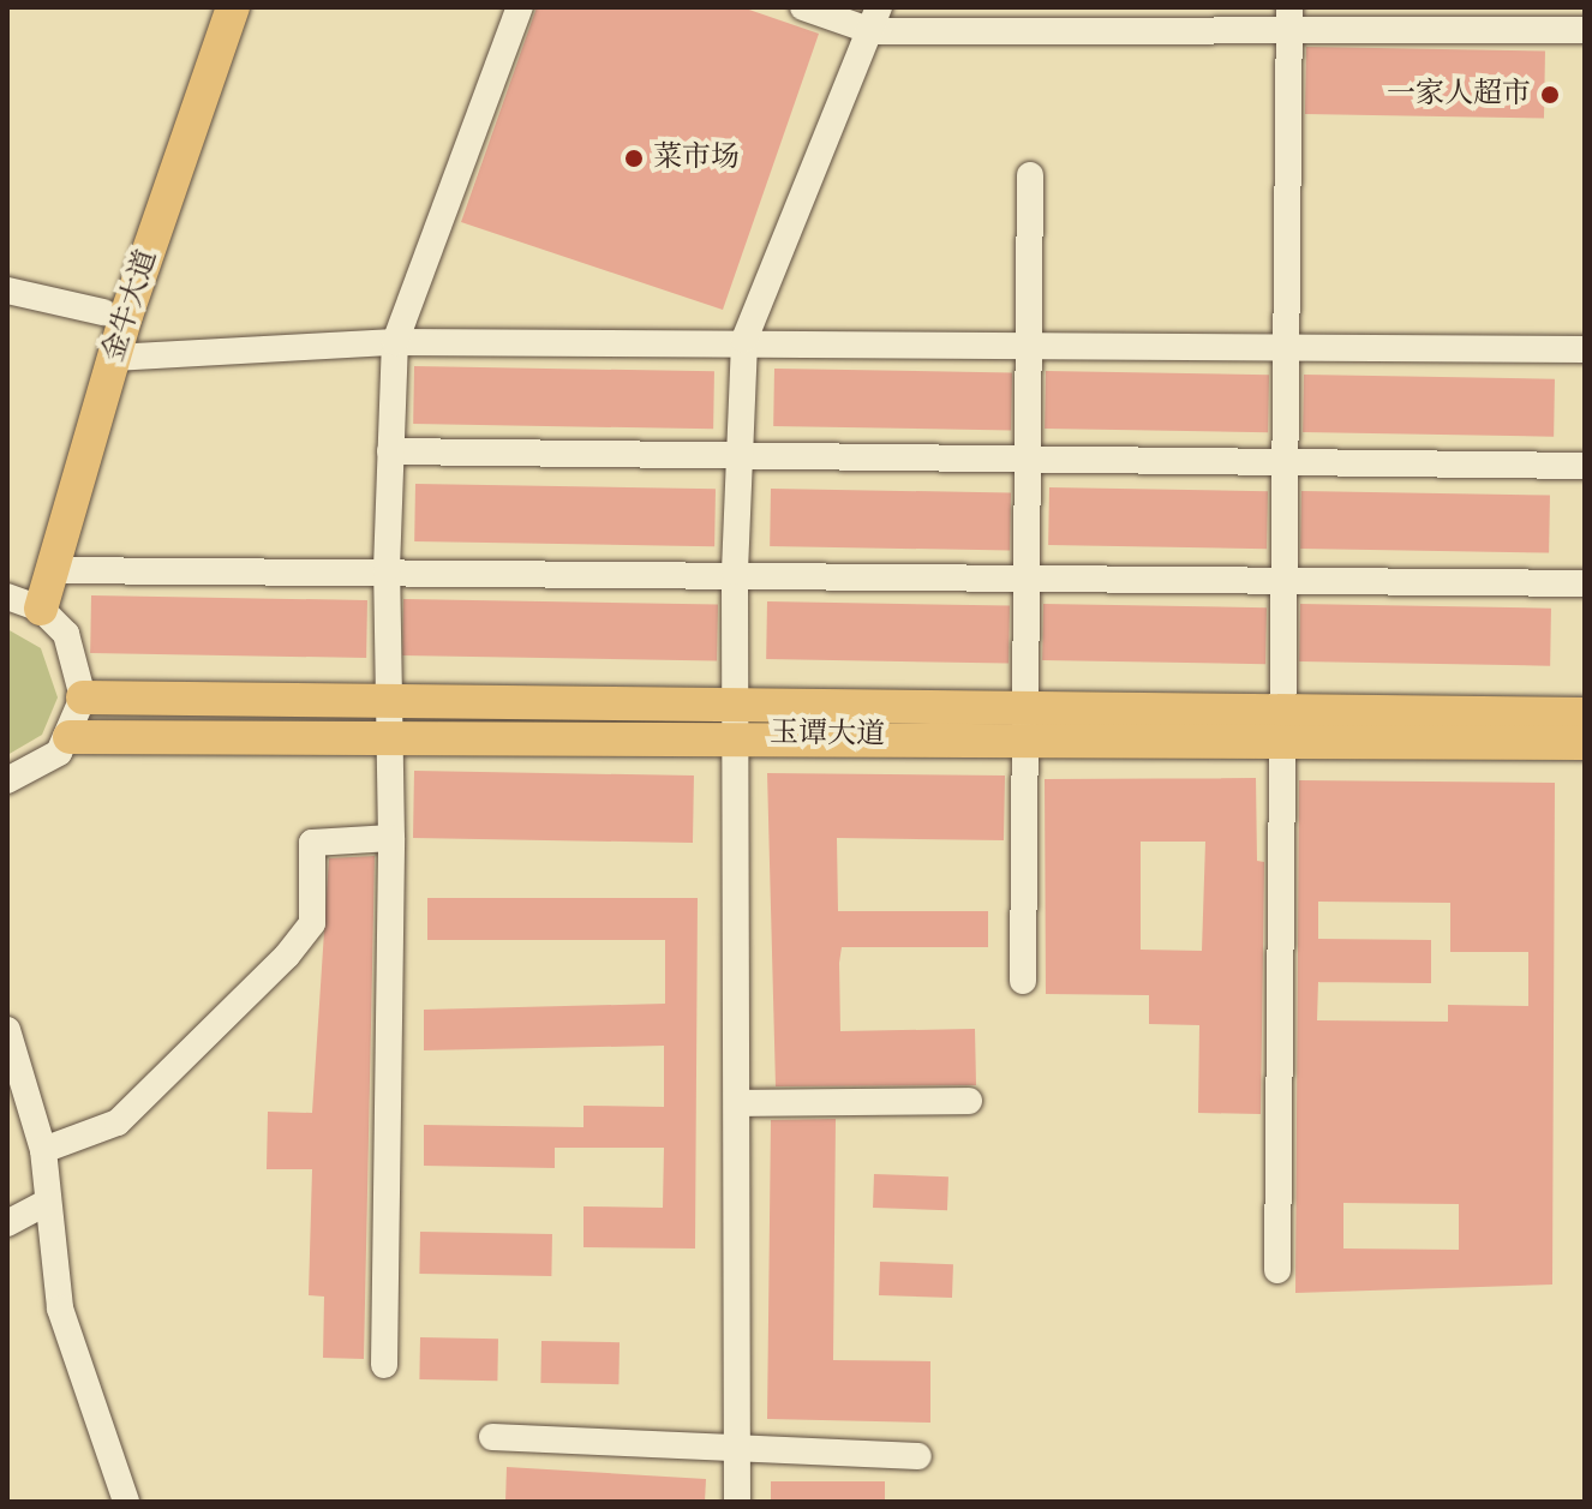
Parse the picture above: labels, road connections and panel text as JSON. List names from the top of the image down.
{
  "streets": {
    "main road": ["金牛大道", "玉谭大道"]
  },
  "places": ["一家人超市", "菜市场"]
}
